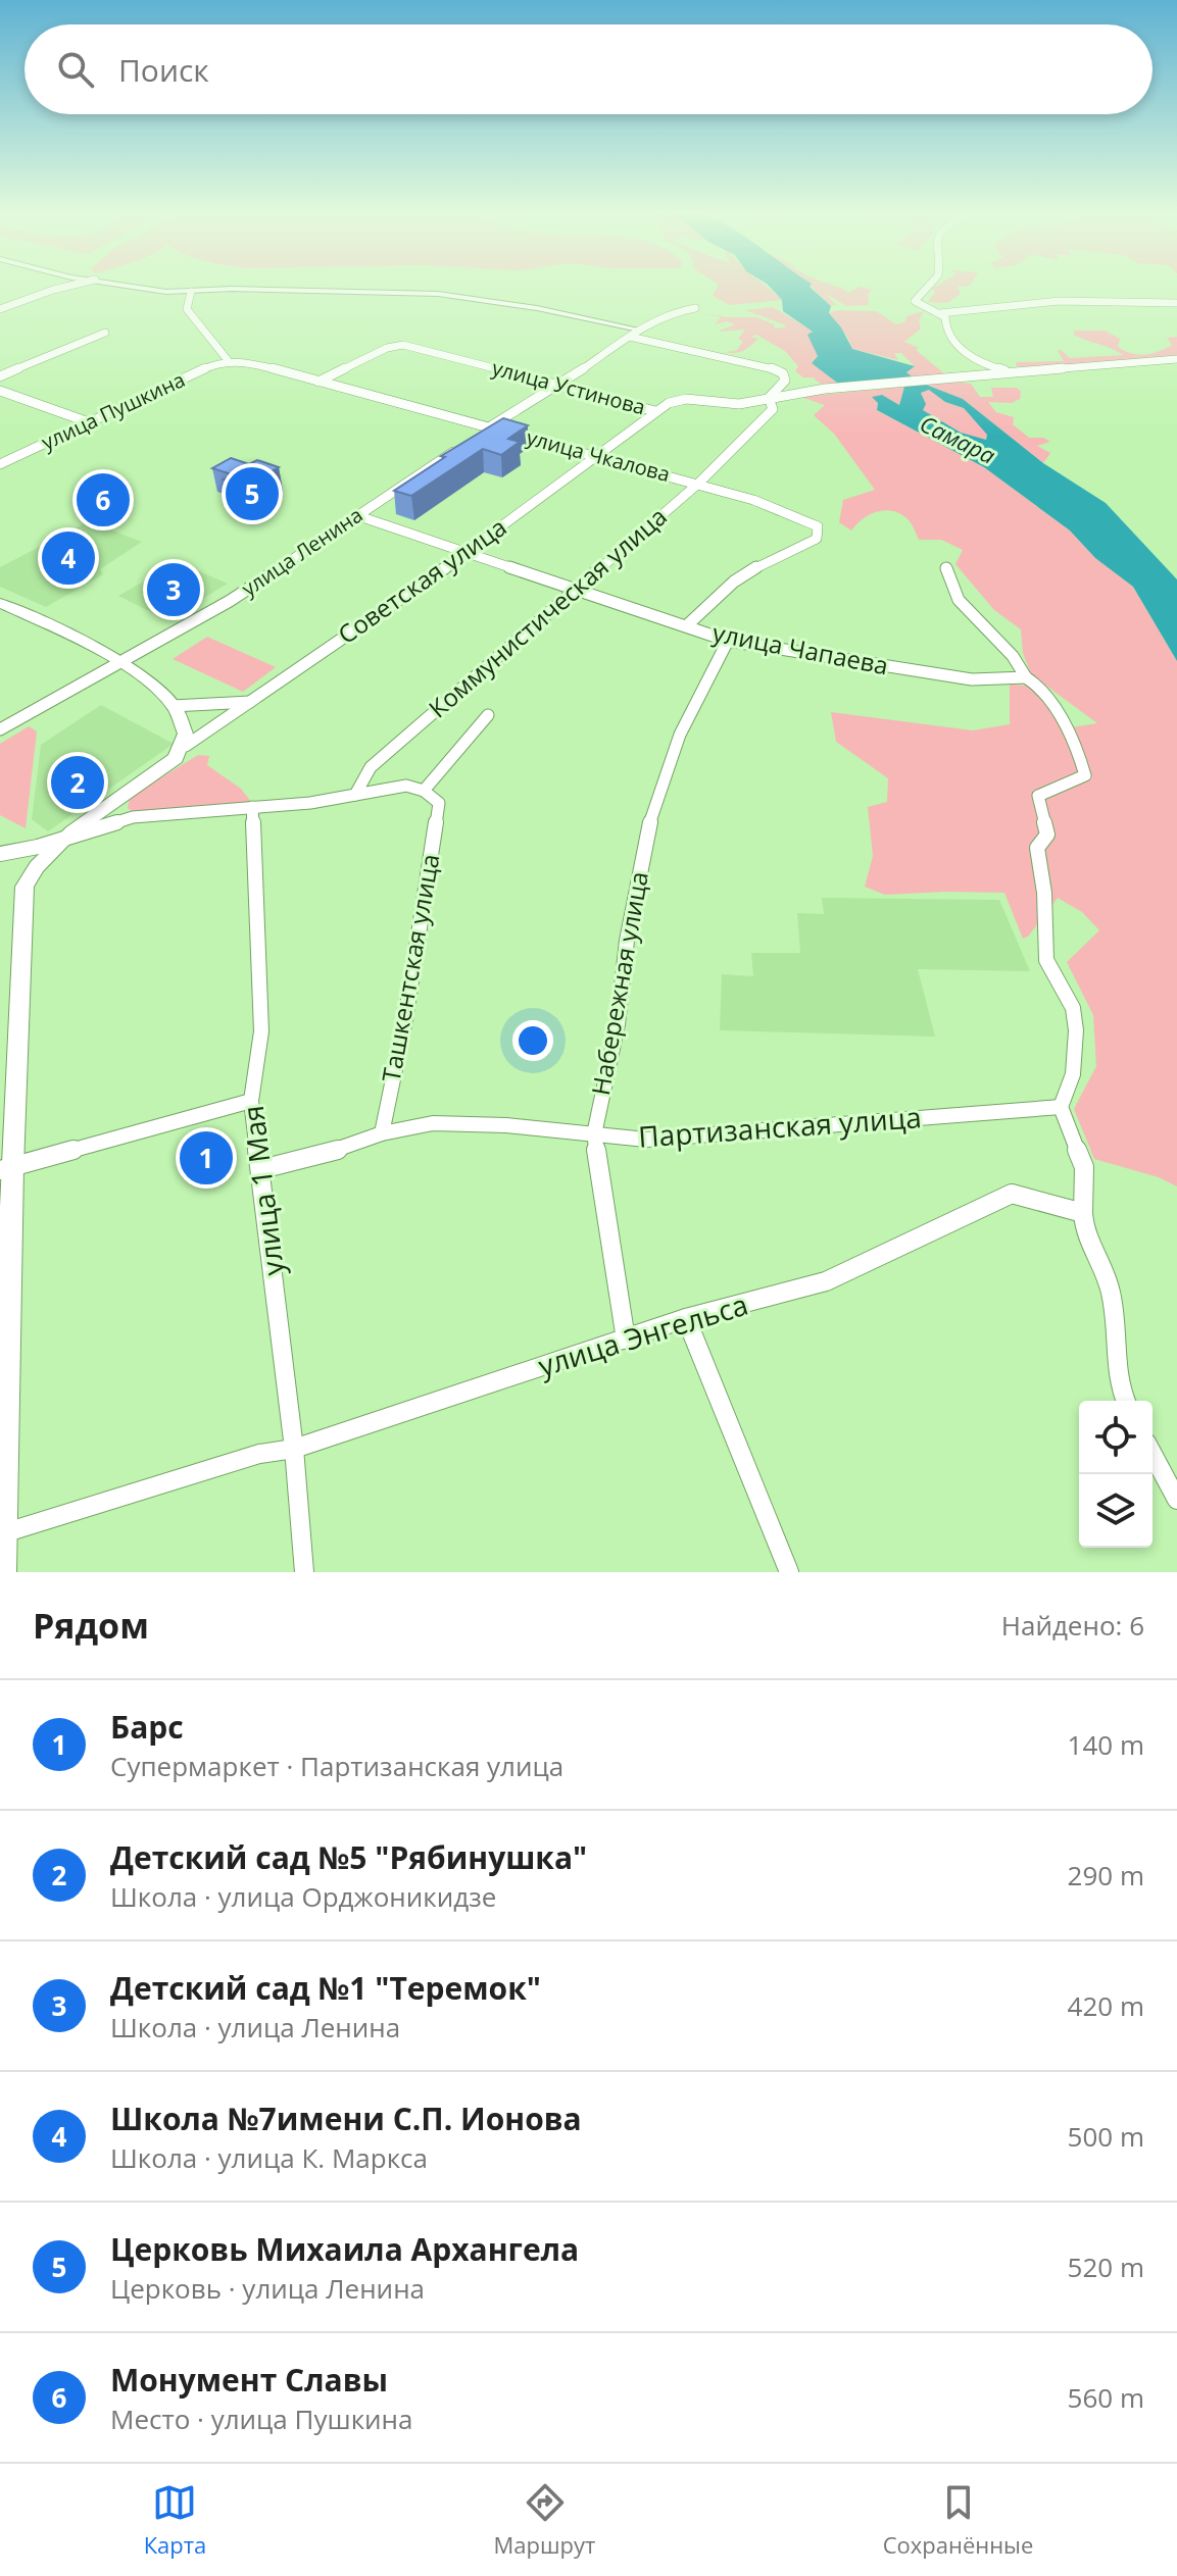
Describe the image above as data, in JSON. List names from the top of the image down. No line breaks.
{"streets":{"street":["улица Устинова","улица Пушкина","улица Чкалова","улица Ленина","Советская улица","Коммунистическая улица","улица Чапаева","Ташкентская улица","Набережная улица","Партизанская улица","улица 1 Мая","улица Энгельса"]},"crossings":[["улица Устинова","улица Чкалова"],["улица Устинова","Советская улица"],["улица Устинова","Коммунистическая улица"],["улица Пушкина","улица Чкалова"],["улица Чкалова","Советская улица"],["улица Чкалова","Коммунистическая улица"],["улица Чкалова","улица Чапаева"],["улица Ленина","улица Чапаева"],["Советская улица","улица Чапаева"],["Коммунистическая улица","улица Чапаева"],["улица Чапаева","Набережная улица"],["Ташкентская улица","Партизанская улица"],["Набережная улица","Партизанская улица"],["Набережная улица","улица Энгельса"],["Партизанская улица","улица 1 Мая"],["улица 1 Мая","улица Энгельса"]],"water":["Самара"],"page":{"search":"Поиск","pins":["5","6","4","3","2","1"],"heading":["Рядом","Найдено: 6"],"list":[{"mark":"1","name":"Барс","note":"Супермаркет · Партизанская улица","value":"140 m"},{"mark":"2","name":"Детский сад №5 \"Рябинушка\"","note":"Школа · улица Орджоникидзе","value":"290 m"},{"mark":"3","name":"Детский сад №1 \"Теремок\"","note":"Школа · улица Ленина","value":"420 m"},{"mark":"4","name":"Школа №7имени С.П. Ионова","note":"Школа · улица К. Маркса","value":"500 m"},{"mark":"5","name":"Церковь Михаила Архангела","note":"Церковь · улица Ленина","value":"520 m"},{"mark":"6","name":"Монумент Славы","note":"Место · улица Пушкина","value":"560 m"}],"nav":["Карта","Маршрут","Сохранённые"]}}
